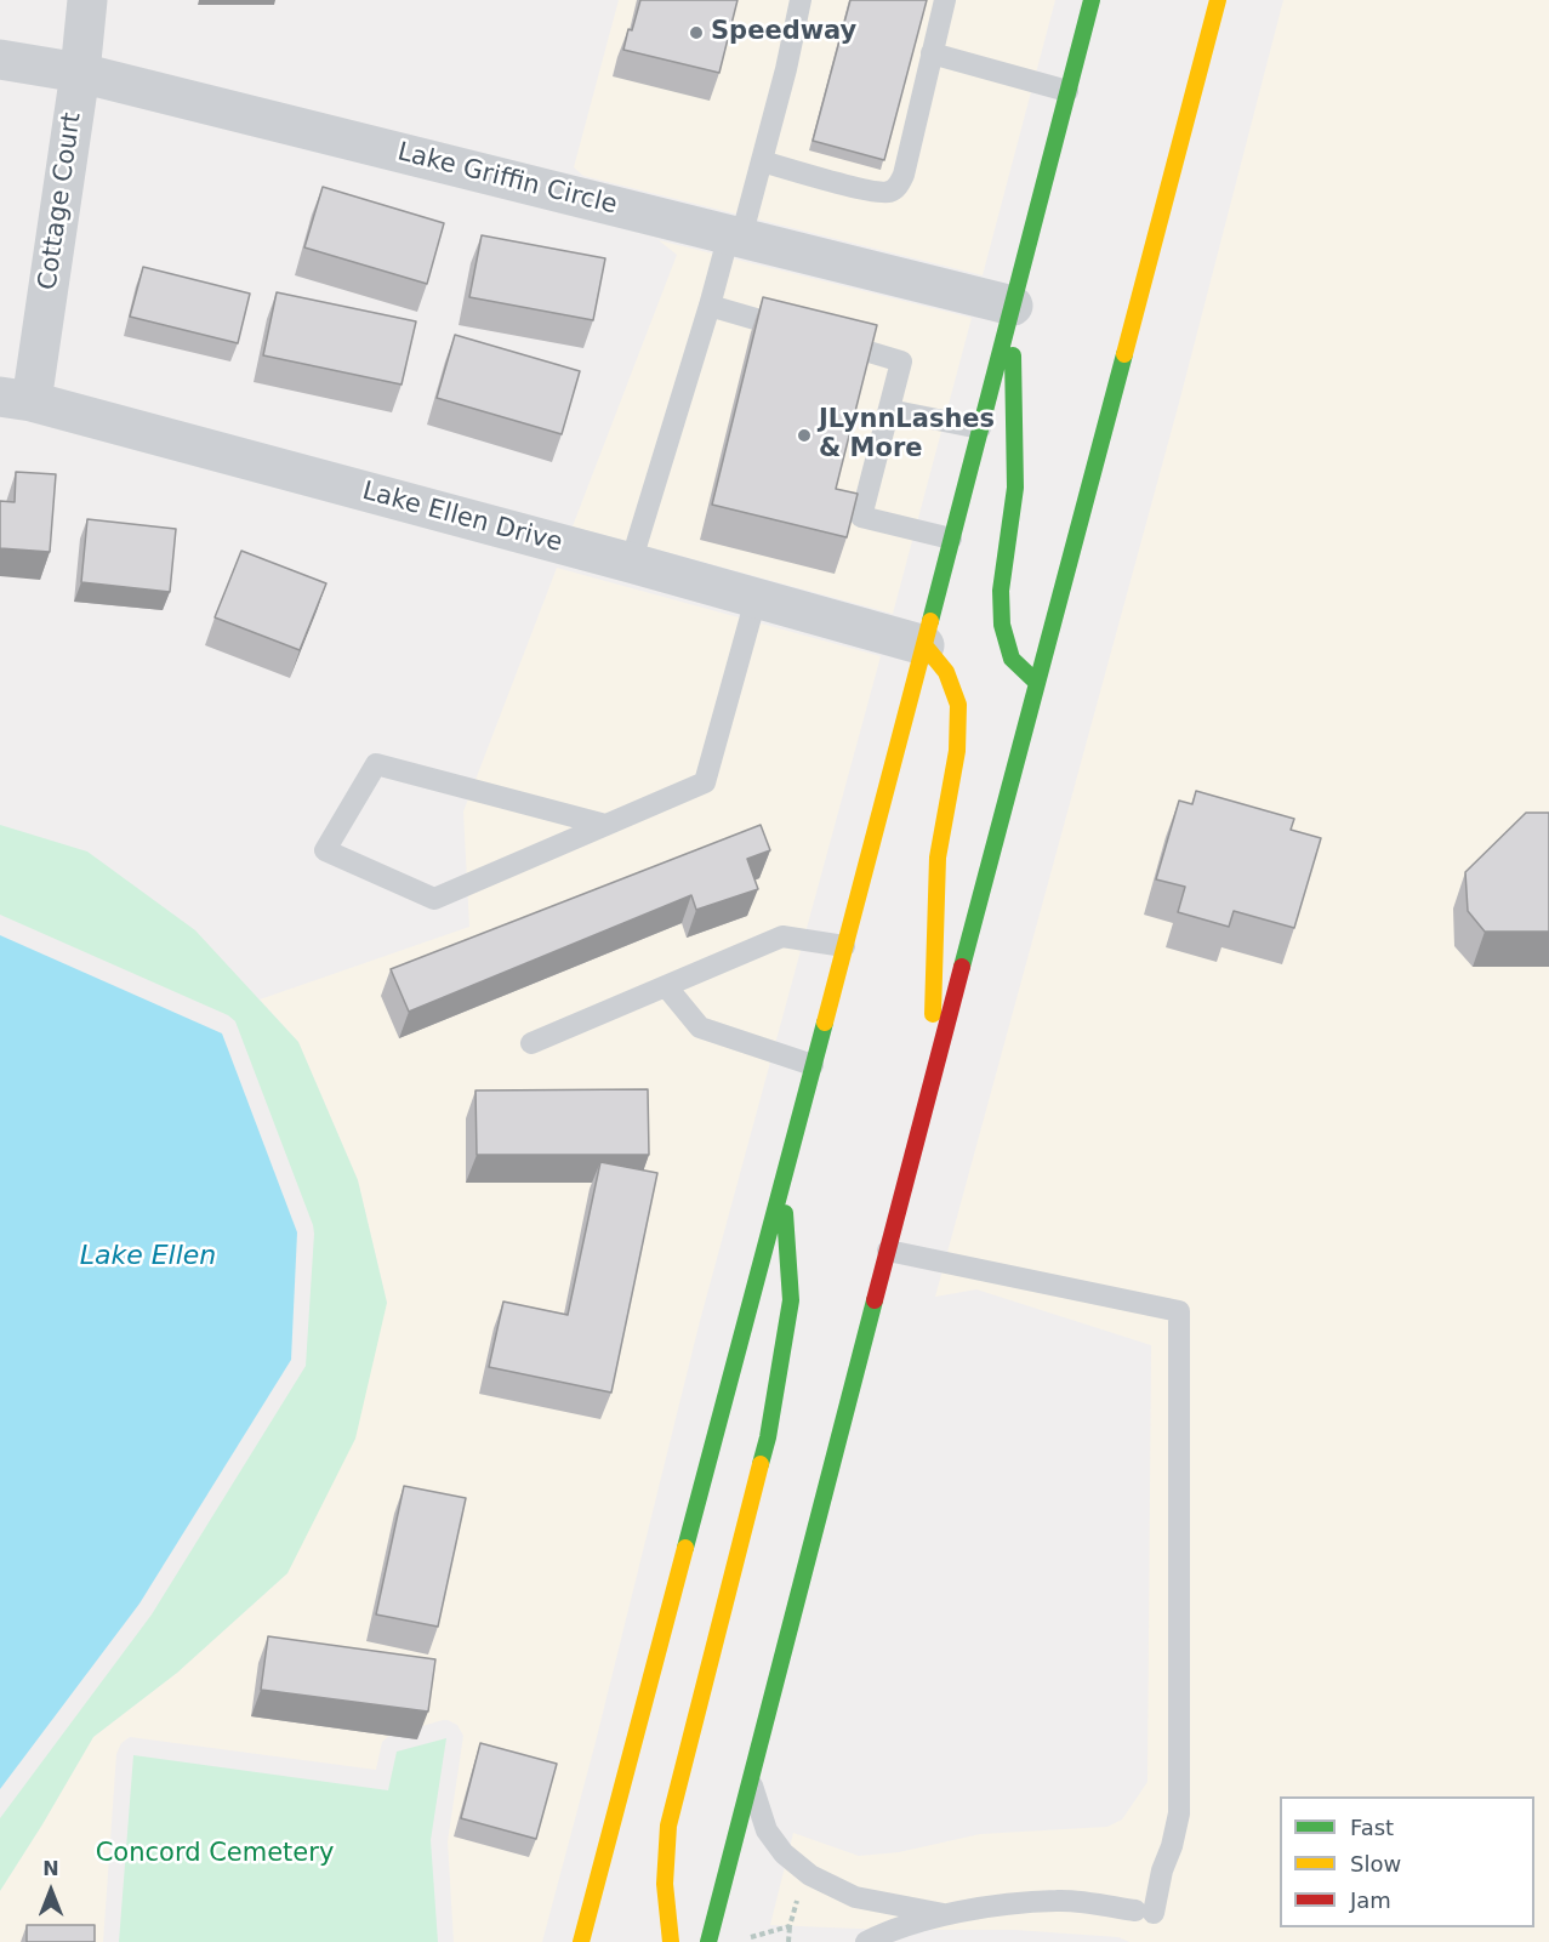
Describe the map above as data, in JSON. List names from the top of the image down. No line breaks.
{"streets":{"street":["Lake Griffin Circle","Cottage Court","Lake Ellen Drive"]},"crossings":[["Lake Griffin Circle","Cottage Court"],["Cottage Court","Lake Ellen Drive"]],"water":["Lake Ellen"],"parks":["Concord Cemetery"],"places":["Speedway","JLynnLashes & More"],"legend":["Fast","Slow","Jam"],"north":"top"}
